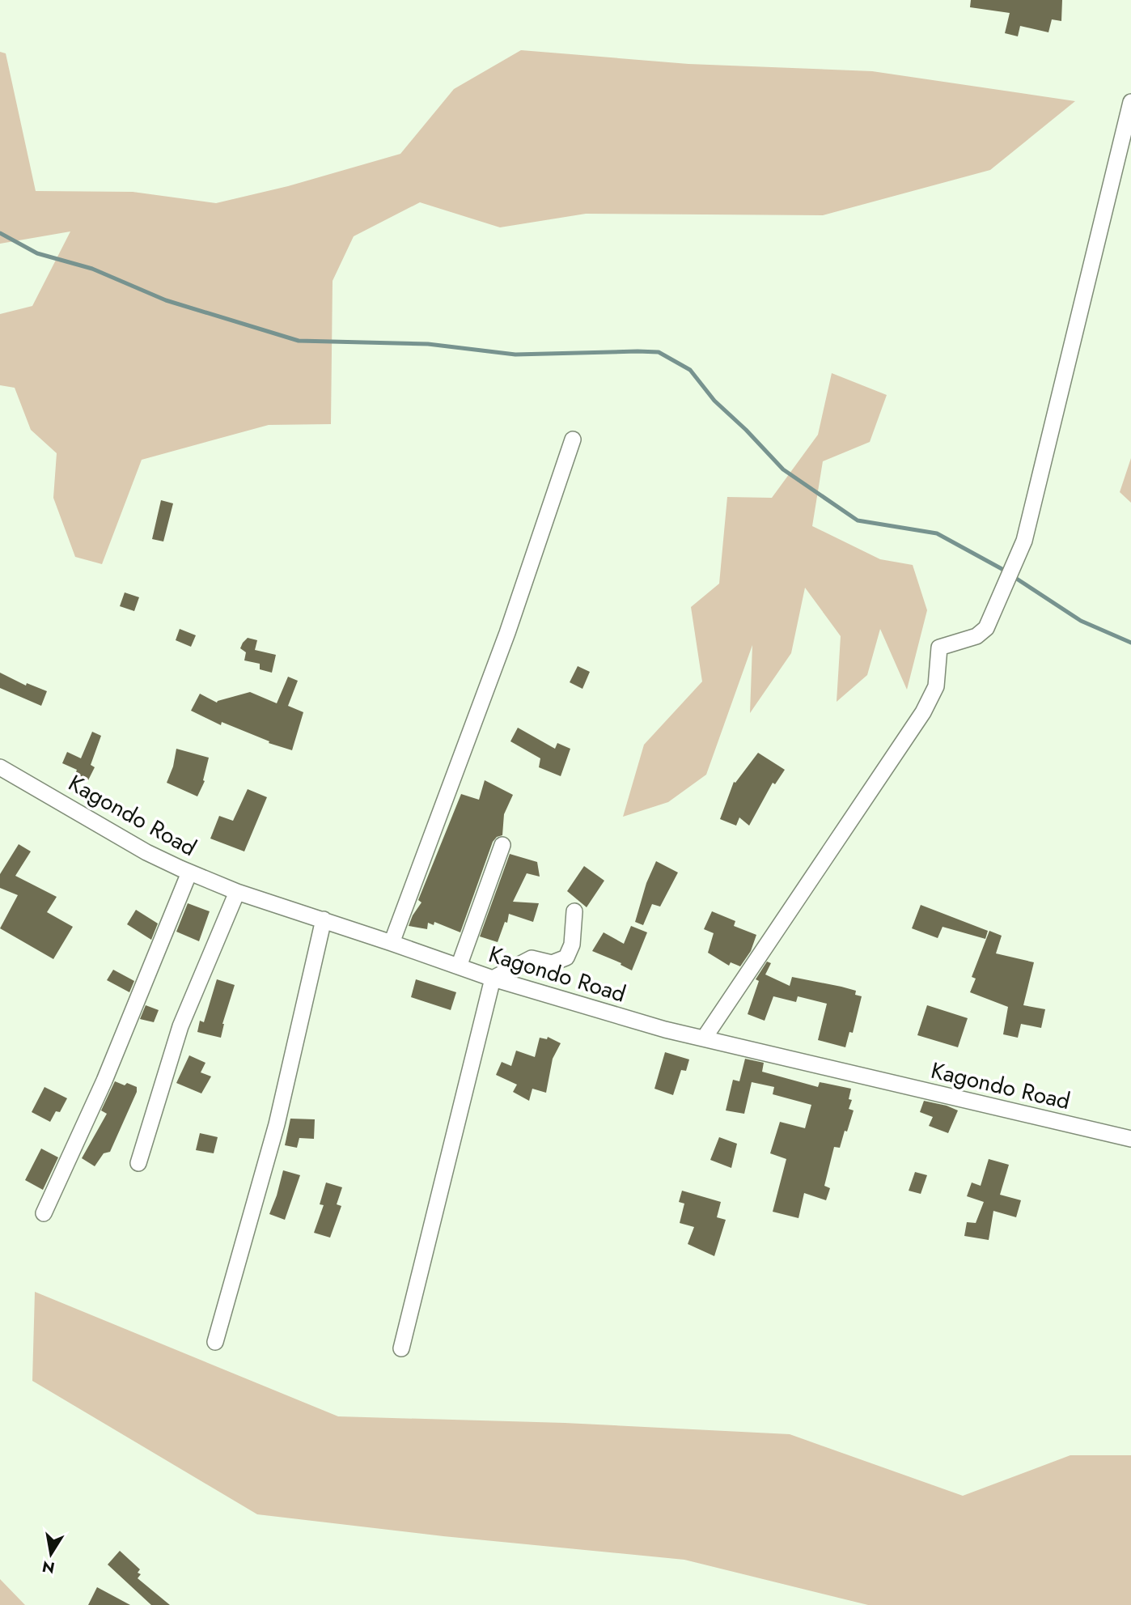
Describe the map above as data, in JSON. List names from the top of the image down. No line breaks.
{"streets":{"street":["Kagondo Road"]},"north":"bottom"}
